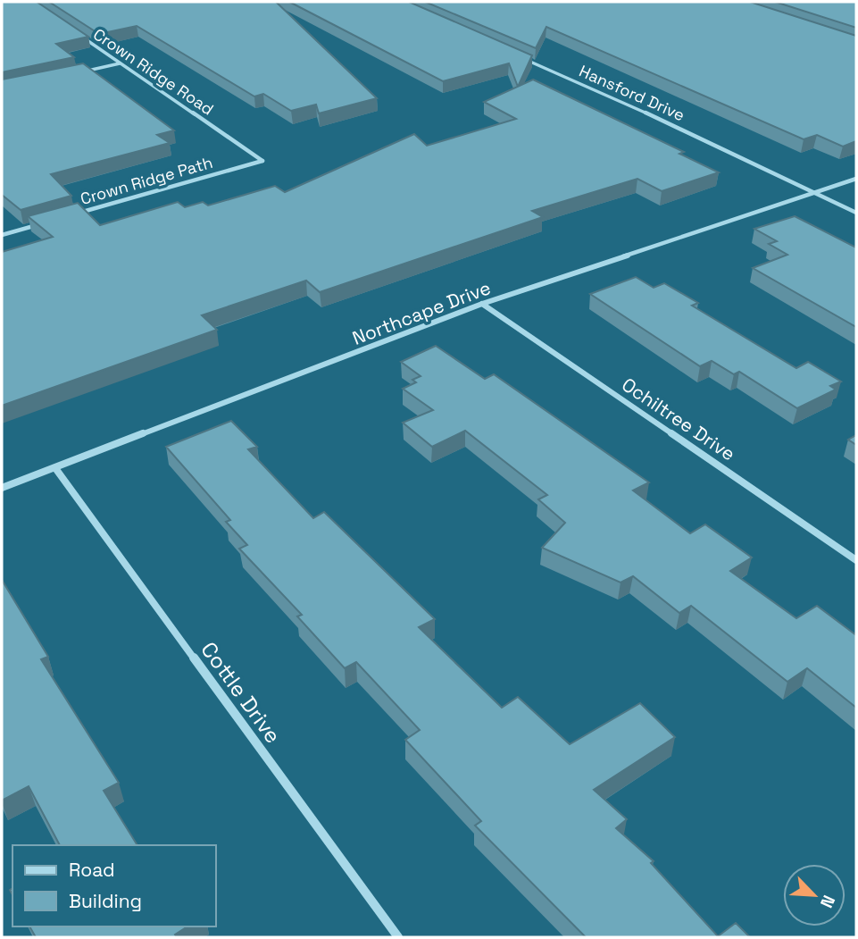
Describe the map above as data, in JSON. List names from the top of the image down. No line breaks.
{"streets":{"street":["Crown Ridge Road","Hansford Drive","Crown Ridge Path","Northcape Drive","Ochiltree Drive","Cottle Drive"]},"crossings":[["Crown Ridge Road","Crown Ridge Path"],["Hansford Drive","Northcape Drive"],["Northcape Drive","Ochiltree Drive"],["Northcape Drive","Cottle Drive"]],"legend":["Road","Building"],"north":"bottom right"}
